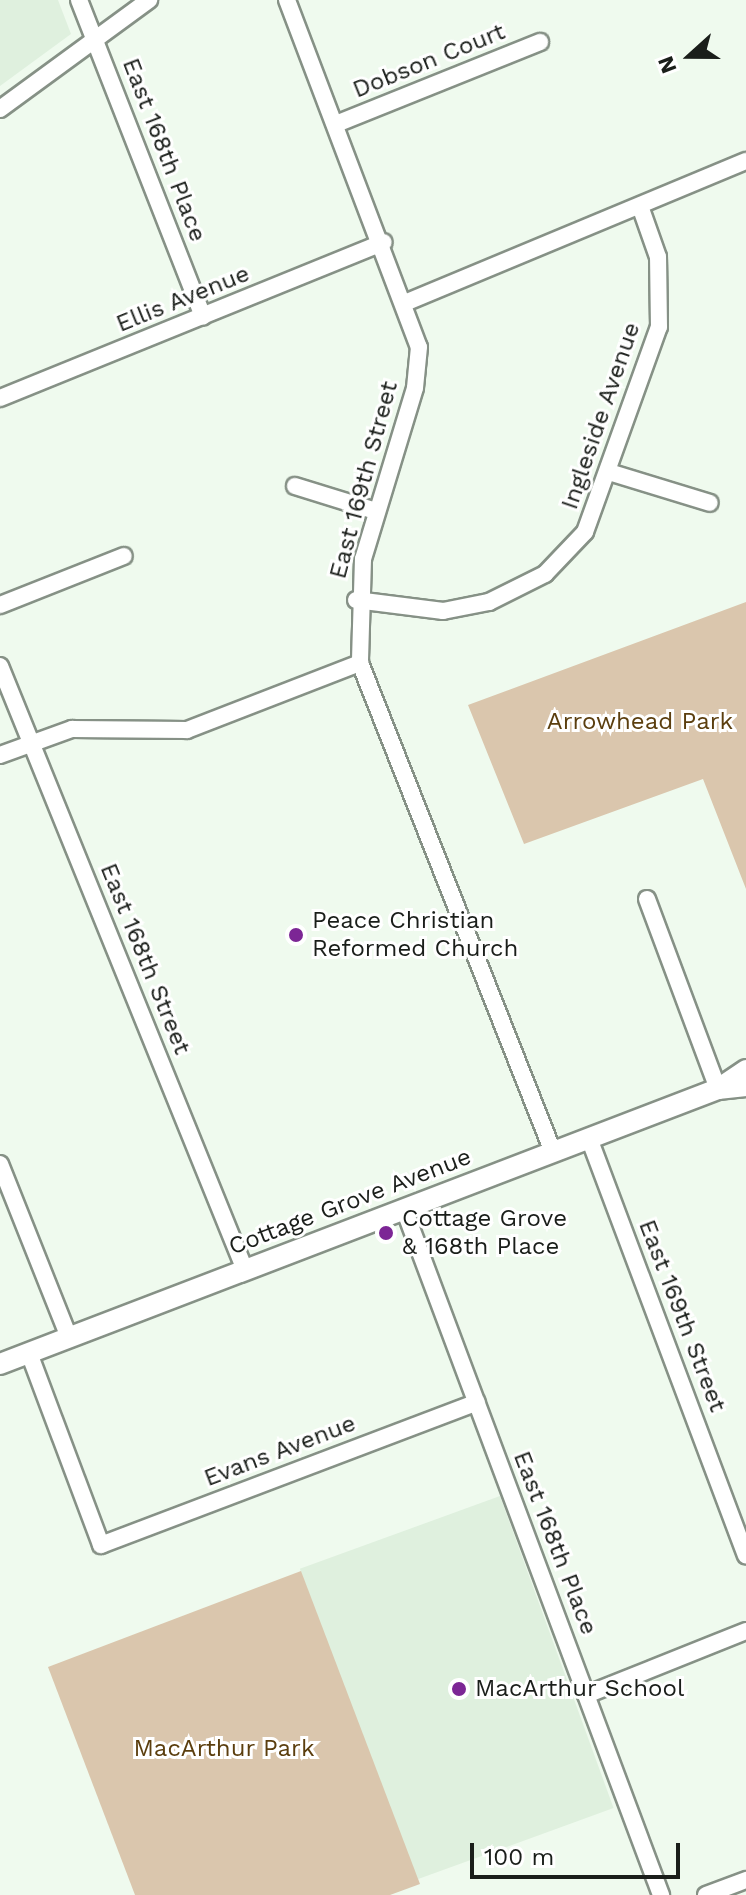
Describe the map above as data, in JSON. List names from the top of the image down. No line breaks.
{"streets":{"street":["Dobson Court","East 168th Place","Ellis Avenue","Ingleside Avenue","East 169th Street","East 168th Street","Cottage Grove Avenue","Evans Avenue"]},"crossings":[["Dobson Court","East 169th Street"],["East 168th Place","Ellis Avenue"],["East 168th Place","Cottage Grove Avenue"],["East 168th Place","Evans Avenue"],["Ellis Avenue","East 169th Street"],["Ingleside Avenue","East 169th Street"],["East 169th Street","Cottage Grove Avenue"],["East 168th Street","Cottage Grove Avenue"],["Cottage Grove Avenue","Evans Avenue"]],"parks":["Arrowhead Park","MacArthur Park"],"places":["Peace Christian Reformed Church","Cottage Grove & 168th Place","MacArthur School"],"scale_bar":"100 m","north":"left"}
